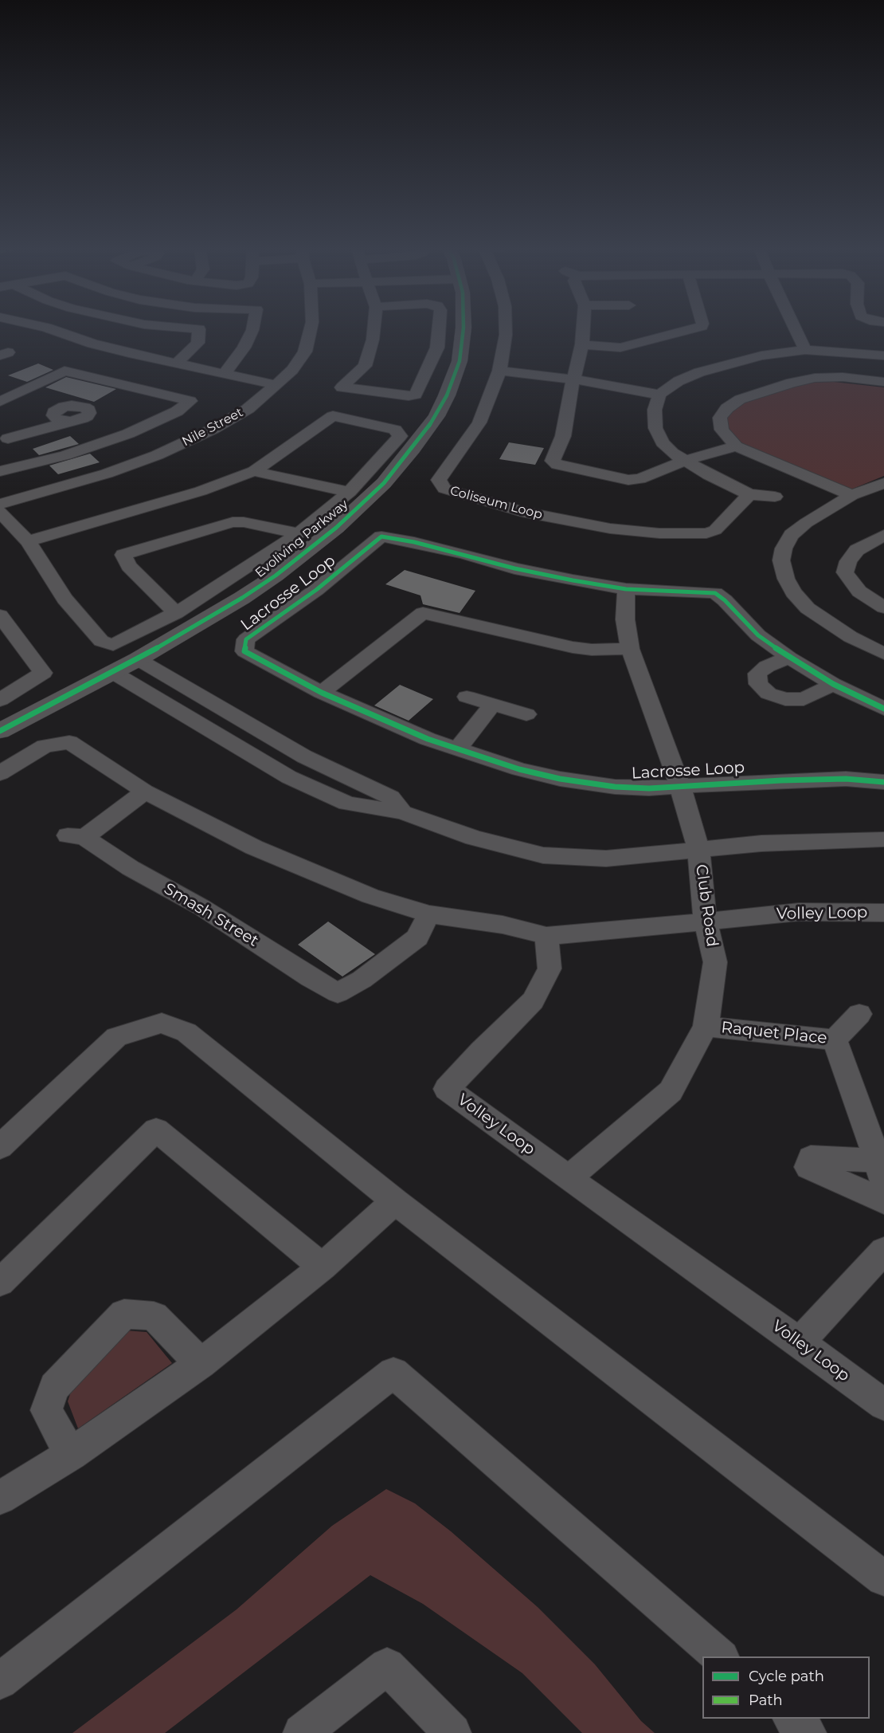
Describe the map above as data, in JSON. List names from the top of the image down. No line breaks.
{"streets":{"street":["Nile Street","Coliseum Loop","Evoliving Parkway","Lacrosse Loop","Club Road","Volley Loop","Smash Street","Raquet Place"]},"crossings":[["Lacrosse Loop","Club Road"],["Club Road","Volley Loop"],["Club Road","Raquet Place"]],"legend":["Cycle path","Path"]}
